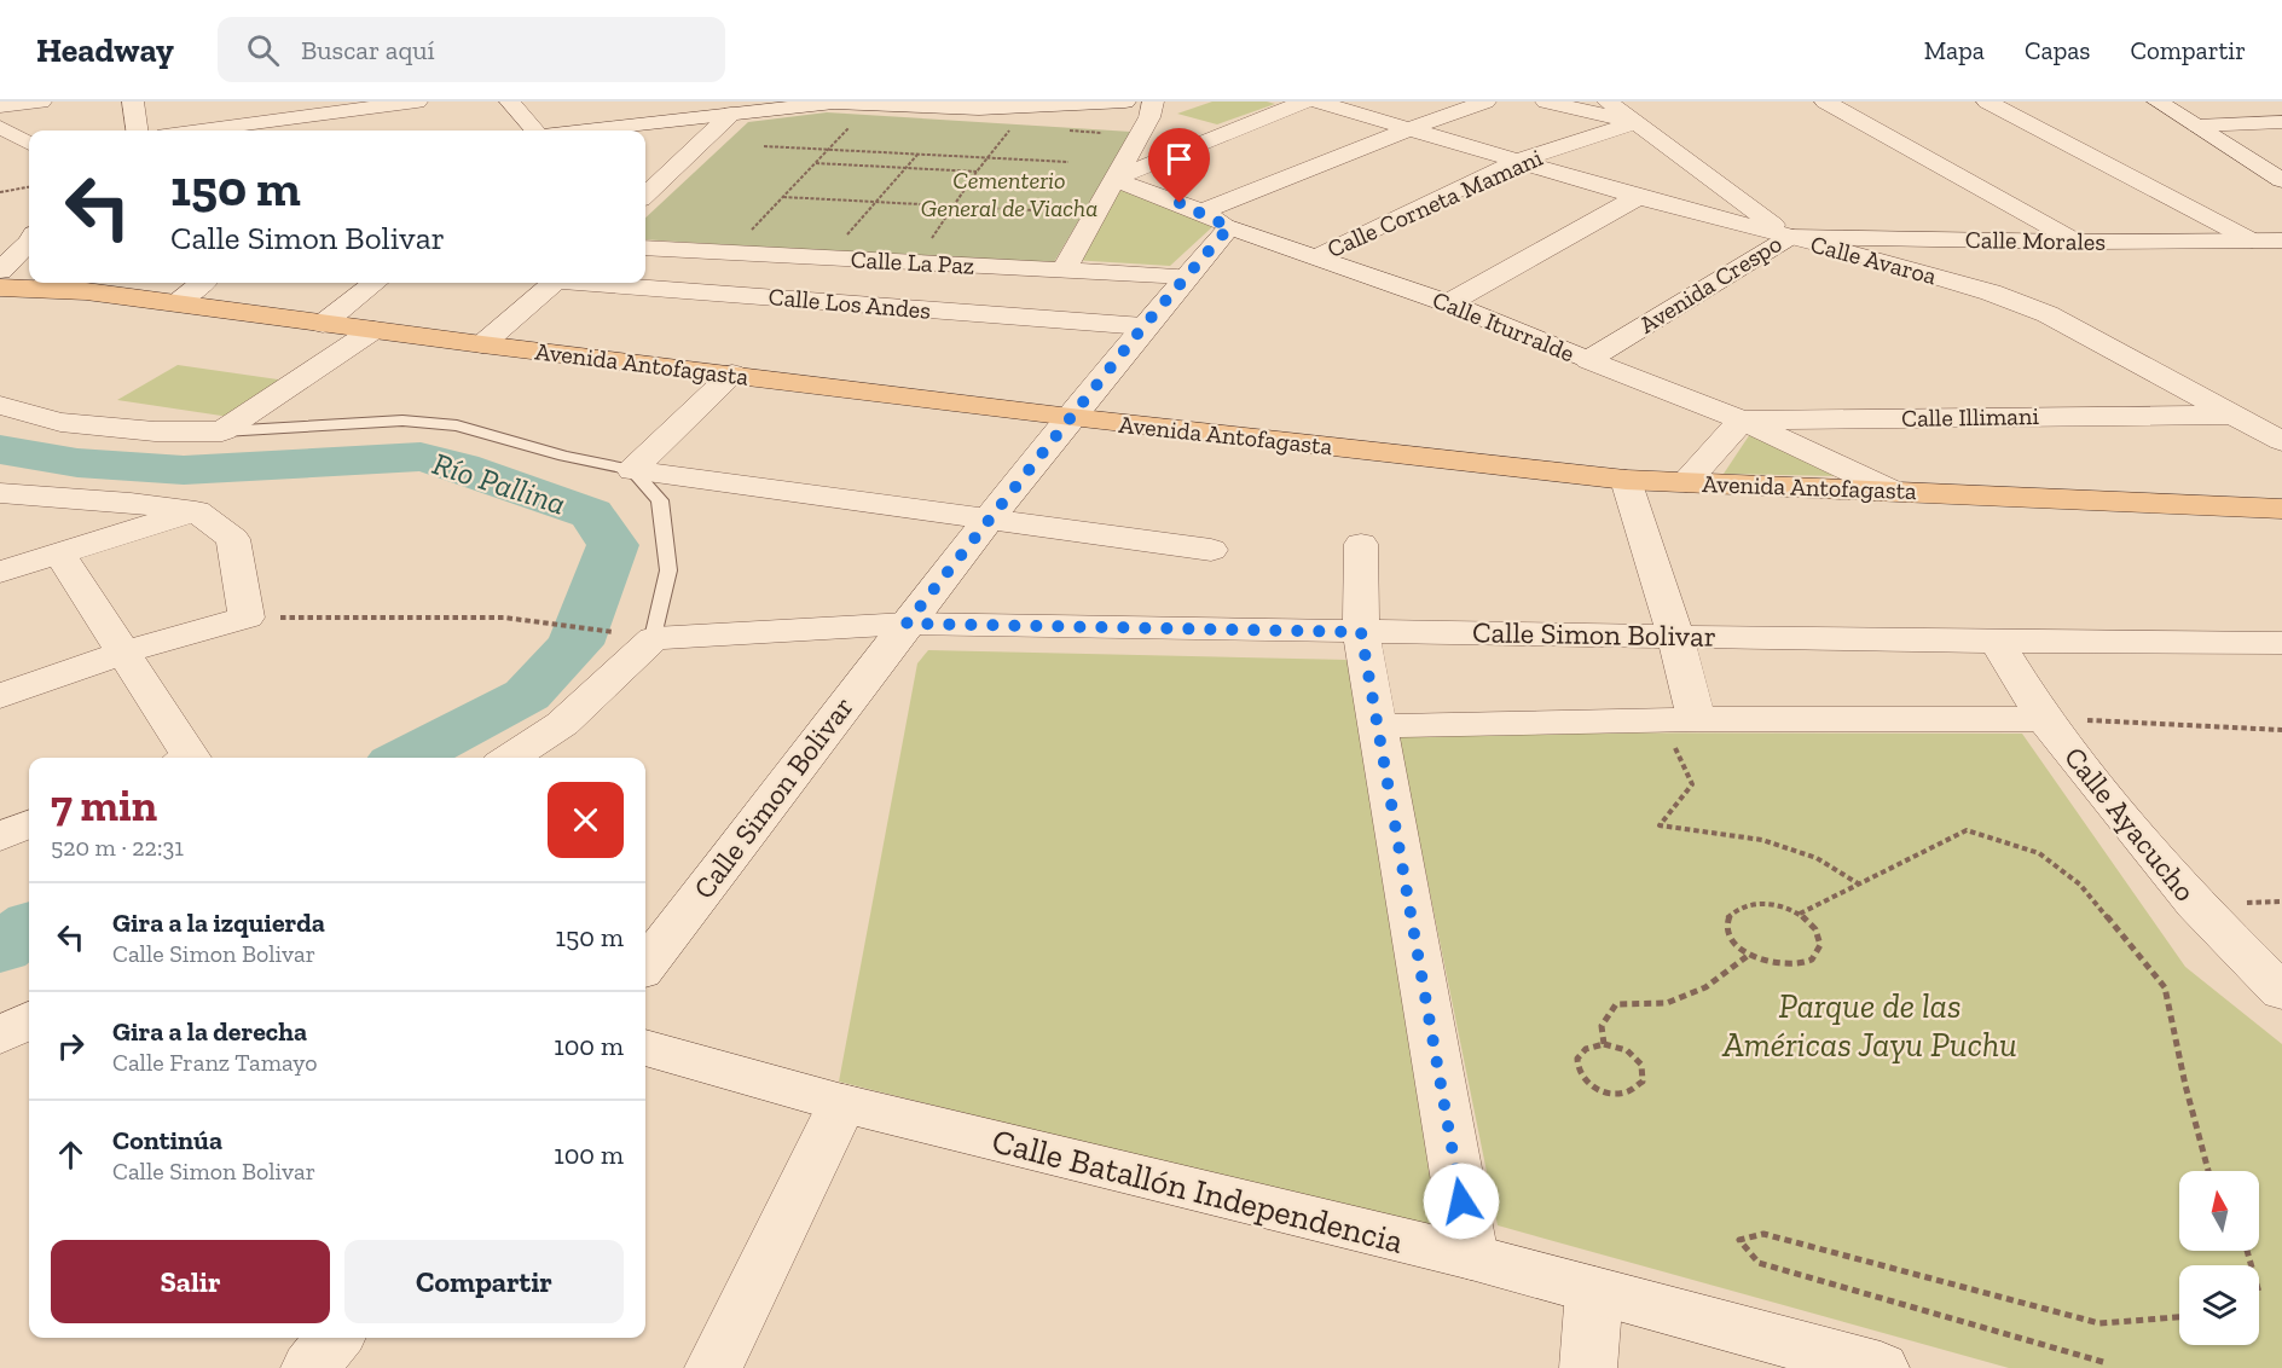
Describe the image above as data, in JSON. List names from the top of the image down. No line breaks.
{"streets":{"main road":["Avenida Antofagasta"],"street":["Calle Corneta Mamani","Calle Morales","Calle Avaroa","Calle La Paz","Avenida Crespo","Calle Los Andes","Calle Iturralde","Calle Illimani","Calle Simon Bolivar","Calle Ayacucho","Calle Batallón Independencia"]},"crossings":[["Calle Corneta Mamani","Calle Avaroa"],["Calle Corneta Mamani","Avenida Crespo"],["Calle Corneta Mamani","Calle Iturralde"],["Calle Morales","Calle Avaroa"],["Calle Morales","Avenida Crespo"],["Calle Avaroa","Avenida Crespo"],["Calle Avaroa","Calle Illimani"],["Avenida Crespo","Calle Iturralde"],["Calle Iturralde","Avenida Antofagasta"],["Calle Iturralde","Calle Illimani"],["Calle Simon Bolivar","Calle Ayacucho"]],"water":["Río Pallina"],"parks":["Cementerio General de Viacha","Parque de las Américas Jayu Puchu"],"north":"top","page":{"header":"Headway","search":"Buscar aquí","nav":["Mapa","Capas","Compartir"],"turn":["150 m","Calle Simon Bolivar"],"heading":["7 min","520 m · 22:31"],"list":[{"name":"Gira a la izquierda","note":"Calle Simon Bolivar","value":"150 m"},{"name":"Gira a la derecha","note":"Calle Franz Tamayo","value":"100 m"},{"name":"Continúa","note":"Calle Simon Bolivar","value":"100 m"}],"buttons":["Salir","Compartir"]}}
